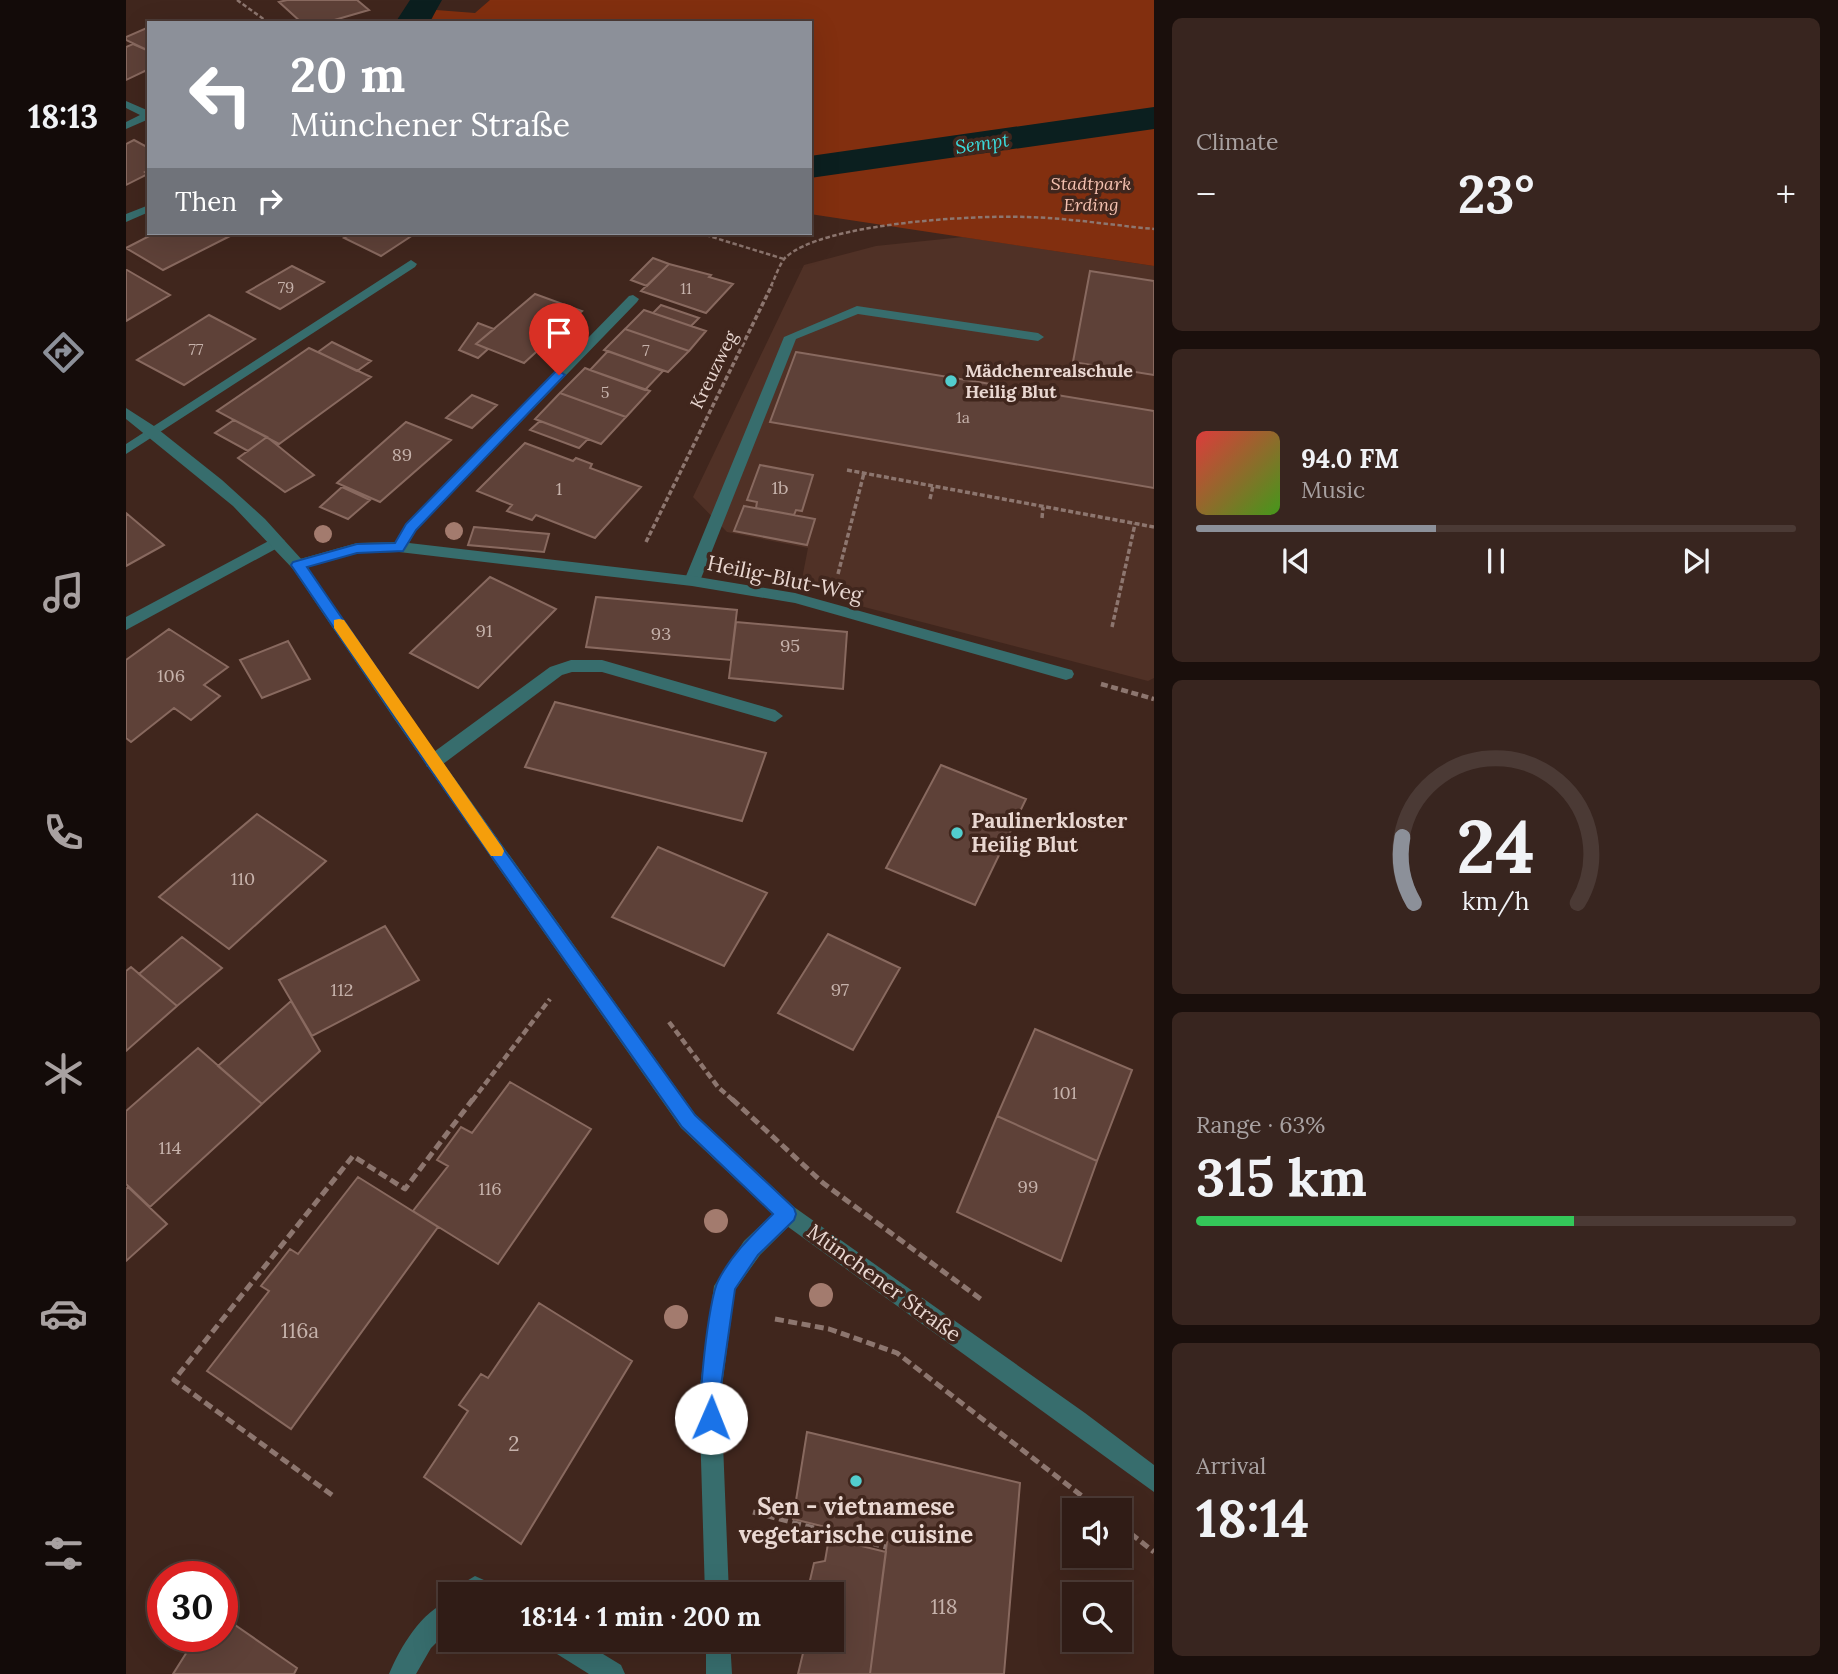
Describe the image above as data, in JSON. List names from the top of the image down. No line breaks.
{"streets":{"street":["Heilig-Blut-Weg","Münchener Straße"],"path":["Kreuzweg"]},"crossings":[["Kreuzweg","Heilig-Blut-Weg"],["Heilig-Blut-Weg","Münchener Straße"]],"water":["Sempt"],"parks":["Stadtpark Erding"],"places":["Mädchenrealschule Heilig Blut","Paulinerkloster Heilig Blut","Sen - vietnamese vegetarische cuisine"],"house_numbers":["79","11","77","7","5","1a","89","1b","1","91","93","95","106","110","112","97","101","114","99","116","116a","2","118"],"page":{"tabs":"18:13","tile":["Climate",["Range · 63%","315 km"],["Arrival","18:14"]],"turn":["20 m","Münchener Straße"],"heat":["−","23°","+"],"then":"Then","song":["94.0 FM","Music"],"limit":"30","trip":"18:14 · 1 min · 200 m","gauge":["24","km/h"]}}
